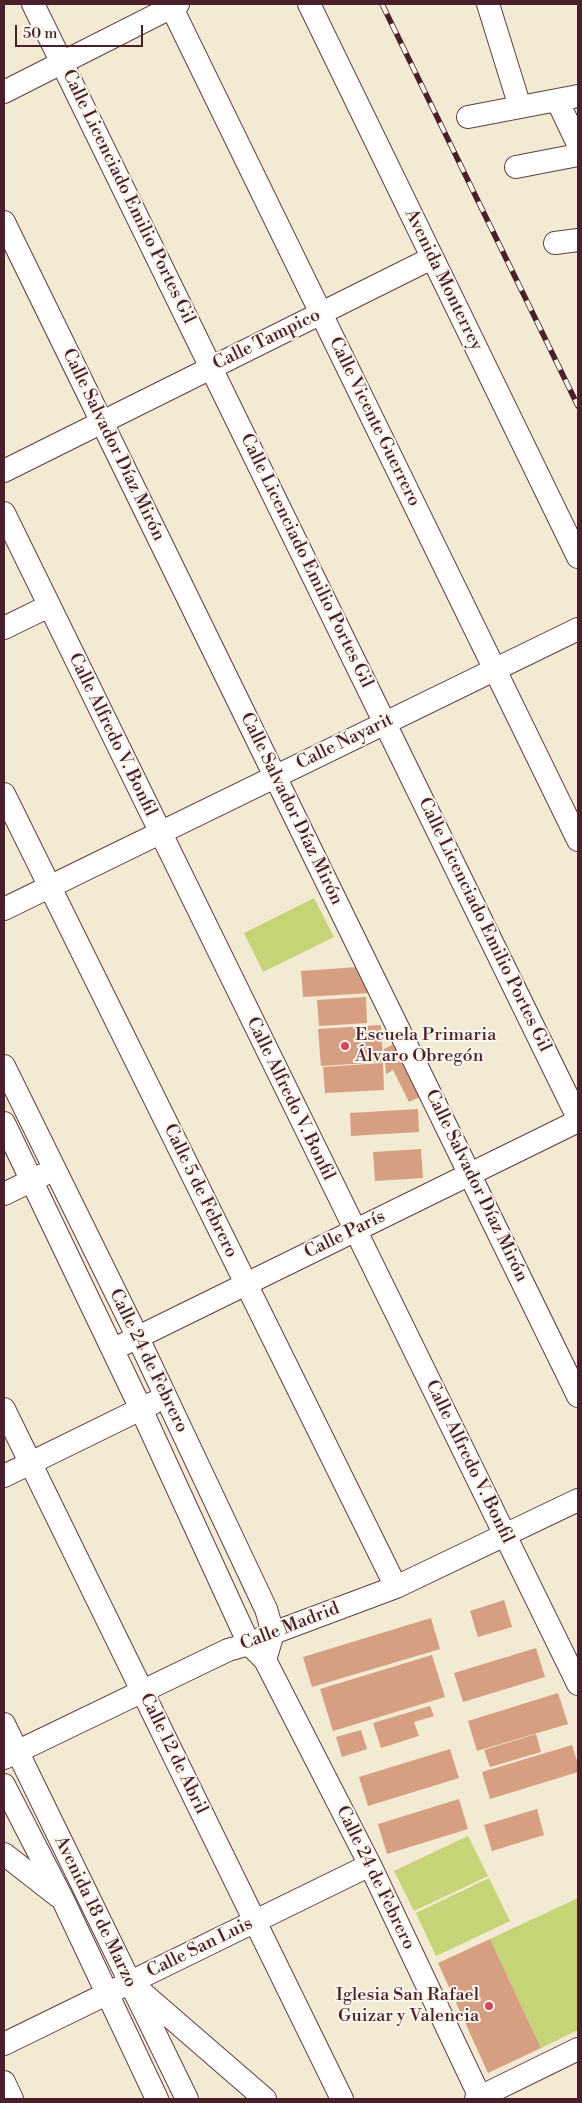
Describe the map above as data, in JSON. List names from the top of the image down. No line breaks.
{"streets":{"street":["Calle Licenciado Emilio Portes Gil","Avenida Monterrey","Calle Tampico","Calle Vicente Guerrero","Calle Salvador Díaz Mirón","Calle Alfredo V. Bonfil","Calle Nayarit","Calle 5 de Febrero","Calle París","Calle 24 de Febrero","Calle Madrid","Calle 12 de Abril","Avenida 18 de Marzo","Calle San Luis"]},"crossings":[["Calle Licenciado Emilio Portes Gil","Calle Tampico"],["Calle Licenciado Emilio Portes Gil","Calle Nayarit"],["Calle Licenciado Emilio Portes Gil","Calle París"],["Avenida Monterrey","Calle Tampico"],["Calle Tampico","Calle Vicente Guerrero"],["Calle Tampico","Calle Salvador Díaz Mirón"],["Calle Vicente Guerrero","Calle Nayarit"],["Calle Salvador Díaz Mirón","Calle Nayarit"],["Calle Salvador Díaz Mirón","Calle París"],["Calle Alfredo V. Bonfil","Calle Nayarit"],["Calle Alfredo V. Bonfil","Calle París"],["Calle Alfredo V. Bonfil","Calle Madrid"],["Calle Nayarit","Calle 5 de Febrero"],["Calle 5 de Febrero","Calle París"],["Calle 5 de Febrero","Calle Madrid"],["Calle París","Calle 24 de Febrero"],["Calle 24 de Febrero","Calle Madrid"],["Calle 24 de Febrero","Calle San Luis"],["Calle Madrid","Calle 12 de Abril"],["Calle Madrid","Avenida 18 de Marzo"],["Calle 12 de Abril","Calle San Luis"],["Avenida 18 de Marzo","Calle San Luis"]],"places":["Escuela Primaria Álvaro Obregón","Iglesia San Rafael Guizar y Valencia"],"scale_bar":"50 m"}
